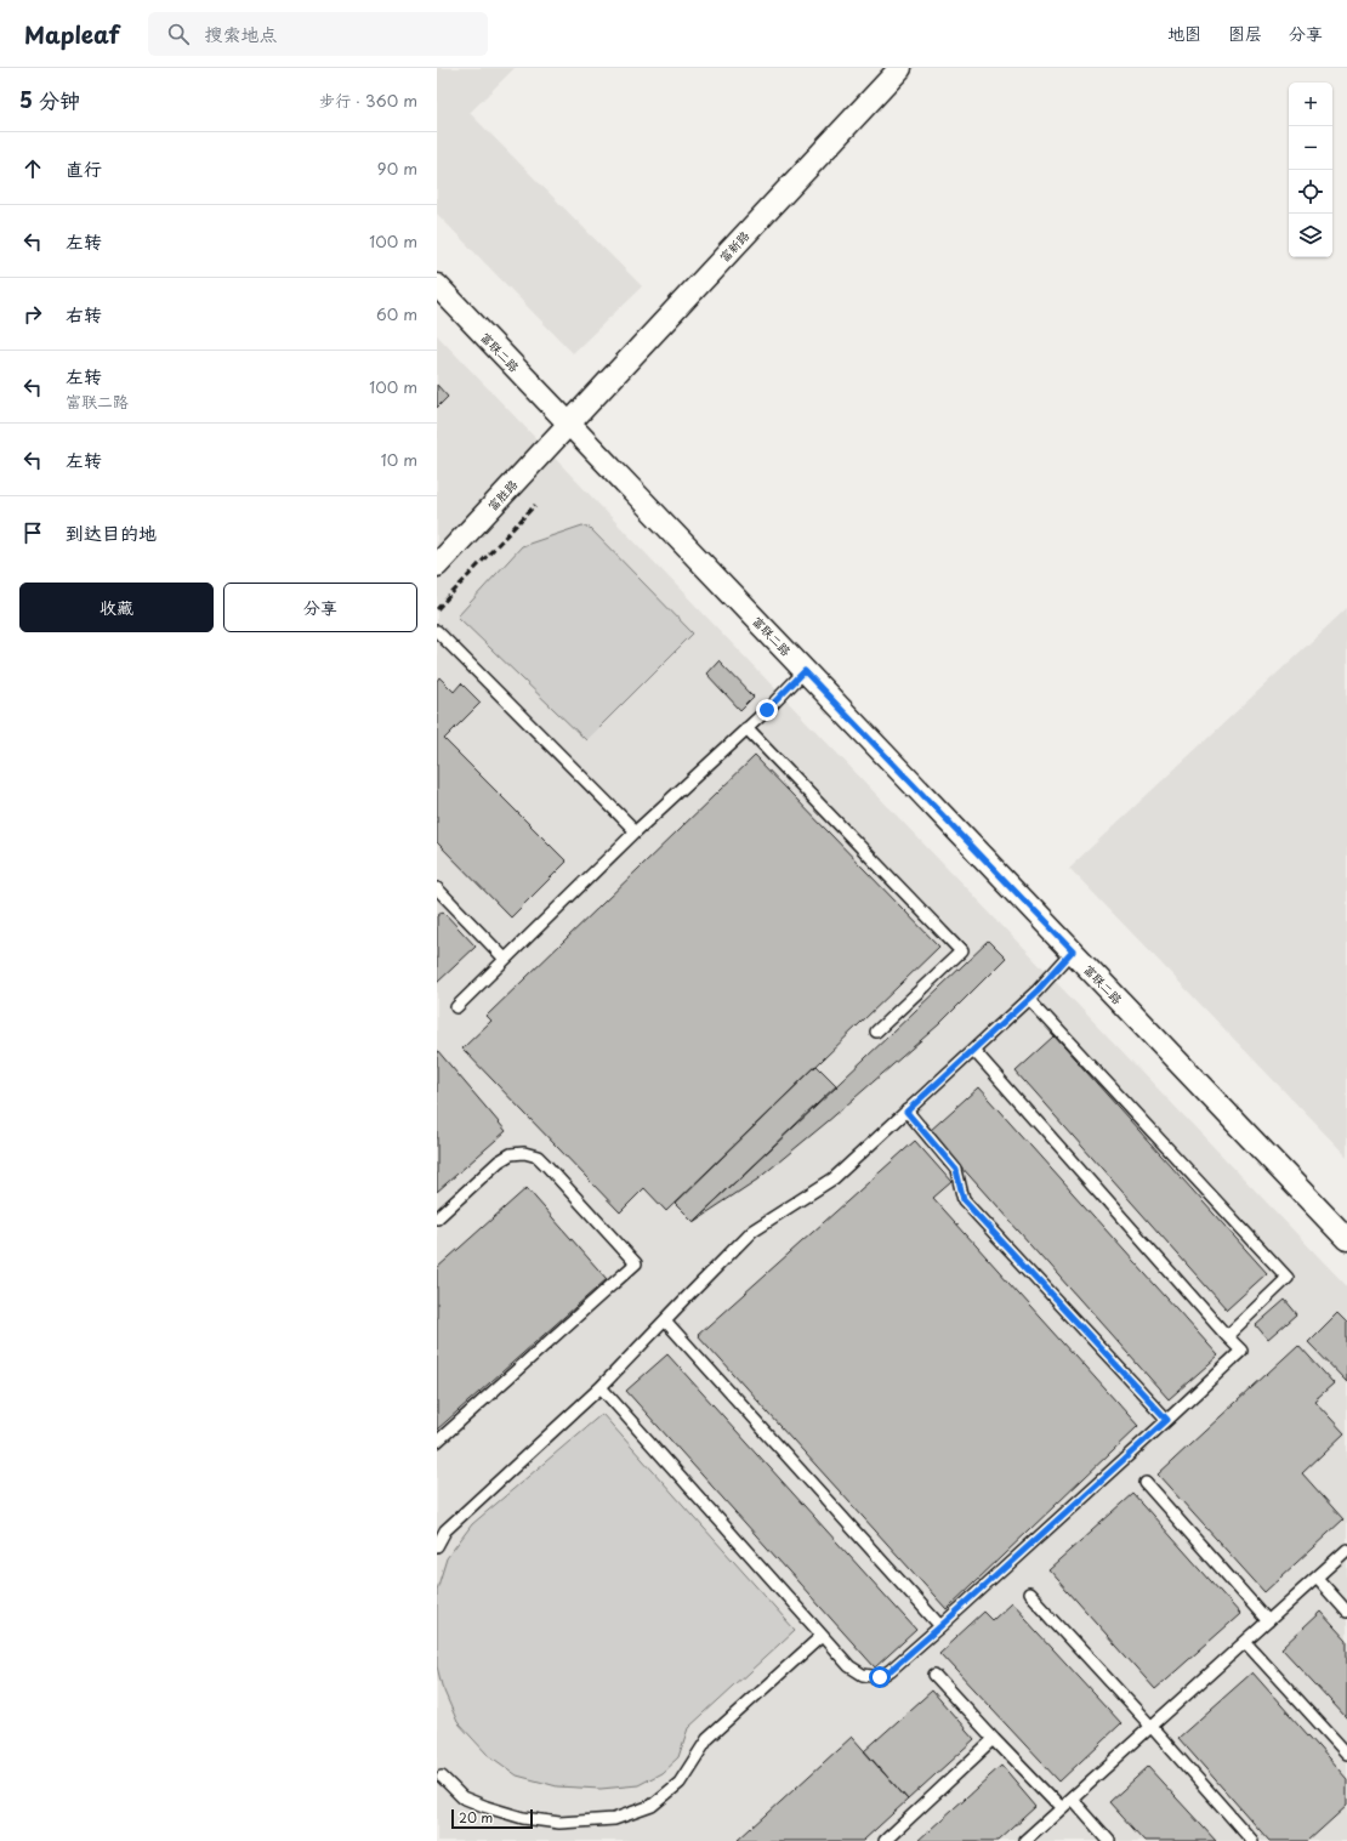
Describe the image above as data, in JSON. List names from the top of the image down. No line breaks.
{"streets":{"street":["富新路","富联二路","富胜路"]},"crossings":[["富新路","富联二路"],["富新路","富胜路"],["富联二路","富胜路"]],"scale_bar":"20 m","page":{"header":"Mapleaf","search":"搜索地点","nav":["地图","图层","分享"],"heading":["5 分钟","步行 · 360 m"],"map_buttons":["+","−"],"list":[["直行","90 m"],["左转","100 m"],["右转","60 m"],["左转","富联二路","100 m"],["左转","10 m"],"到达目的地"],"buttons":["收藏","分享"],"scale":"20 m"}}
